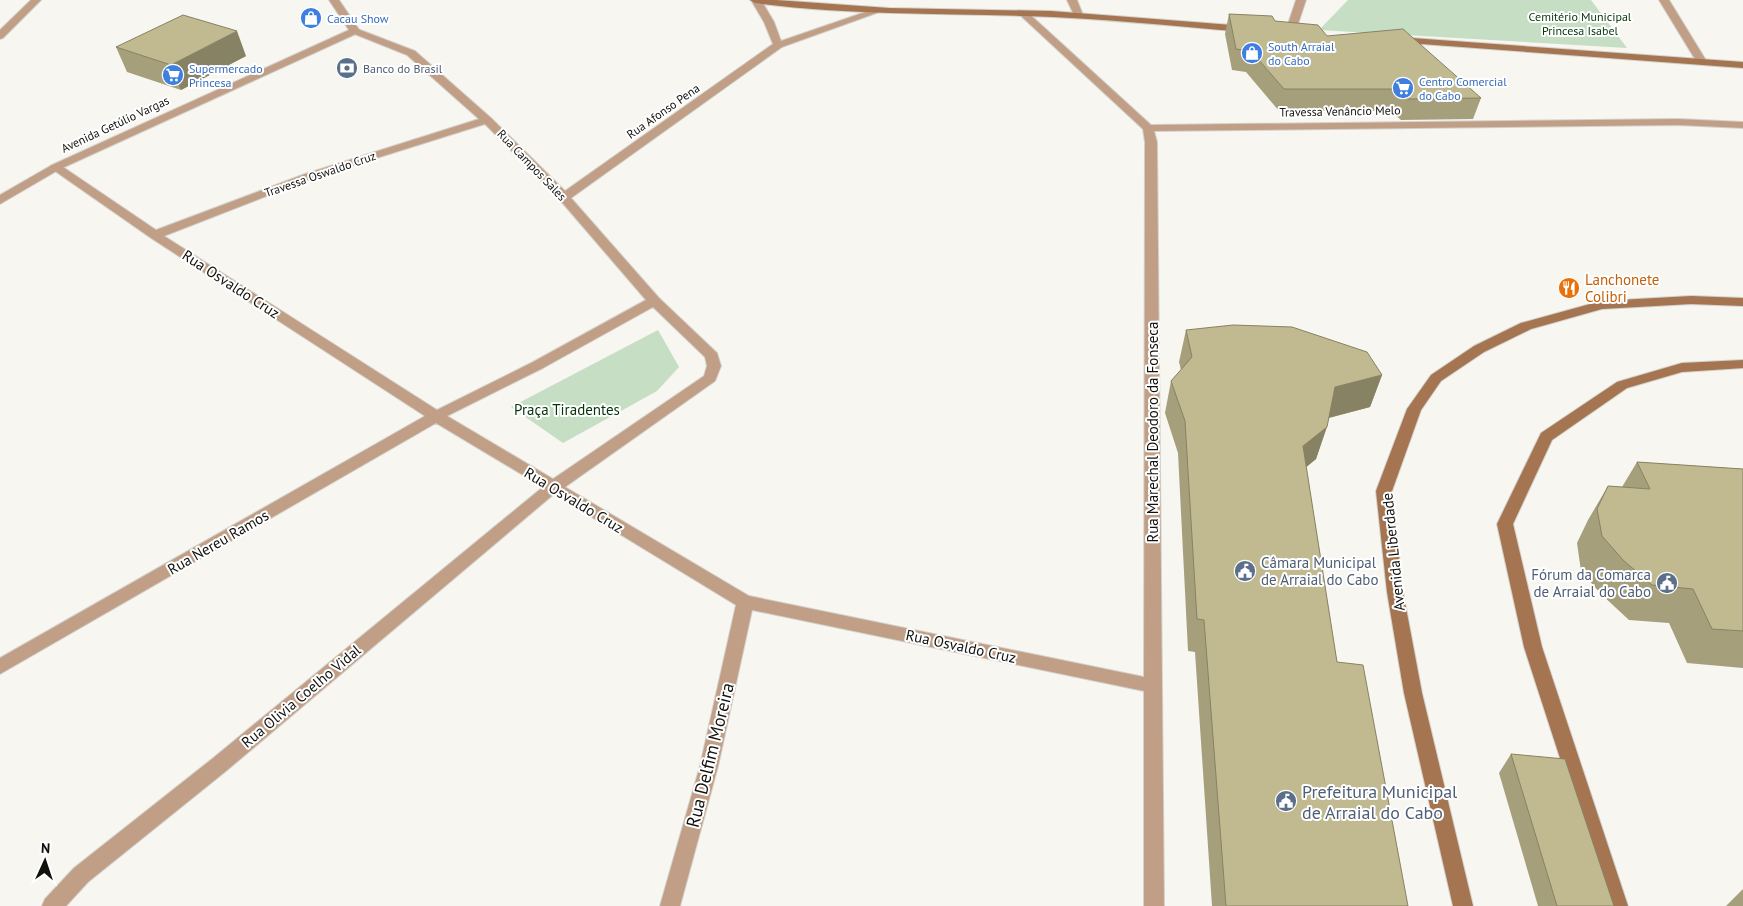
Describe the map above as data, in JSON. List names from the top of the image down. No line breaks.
{"streets":{"main road":["Avenida Liberdade"],"street":["Rua Afonso Pena","Travessa Venâncio Melo","Avenida Getúlio Vargas","Rua Campos Sales","Travessa Oswaldo Cruz","Rua Osvaldo Cruz","Rua Marechal Deodoro da Fonseca","Rua Nereu Ramos","Rua Olivia Coelho Vidal","Rua Delfim Moreira"]},"crossings":[["Rua Afonso Pena","Rua Campos Sales"],["Travessa Venâncio Melo","Rua Marechal Deodoro da Fonseca"],["Avenida Getúlio Vargas","Rua Campos Sales"],["Avenida Getúlio Vargas","Rua Osvaldo Cruz"],["Rua Campos Sales","Travessa Oswaldo Cruz"],["Rua Campos Sales","Rua Osvaldo Cruz"],["Rua Campos Sales","Rua Olivia Coelho Vidal"],["Travessa Oswaldo Cruz","Rua Osvaldo Cruz"],["Rua Osvaldo Cruz","Rua Marechal Deodoro da Fonseca"],["Rua Osvaldo Cruz","Rua Nereu Ramos"],["Rua Osvaldo Cruz","Rua Olivia Coelho Vidal"],["Rua Osvaldo Cruz","Rua Delfim Moreira"]],"parks":["Cemitério Municipal Princesa Isabel","Praça Tiradentes"],"places":{"shop":["Cacau Show","South Arraial do Cabo"],"bank":["Banco do Brasil"],"supermarket":["Supermercado Princesa","Centro Comercial do Cabo"],"restaurant":["Lanchonete Colibri"],"public building":["Câmara Municipal de Arraial do Cabo","Fórum da Comarca de Arraial do Cabo","Prefeitura Municipal de Arraial do Cabo"]},"north":"top"}
